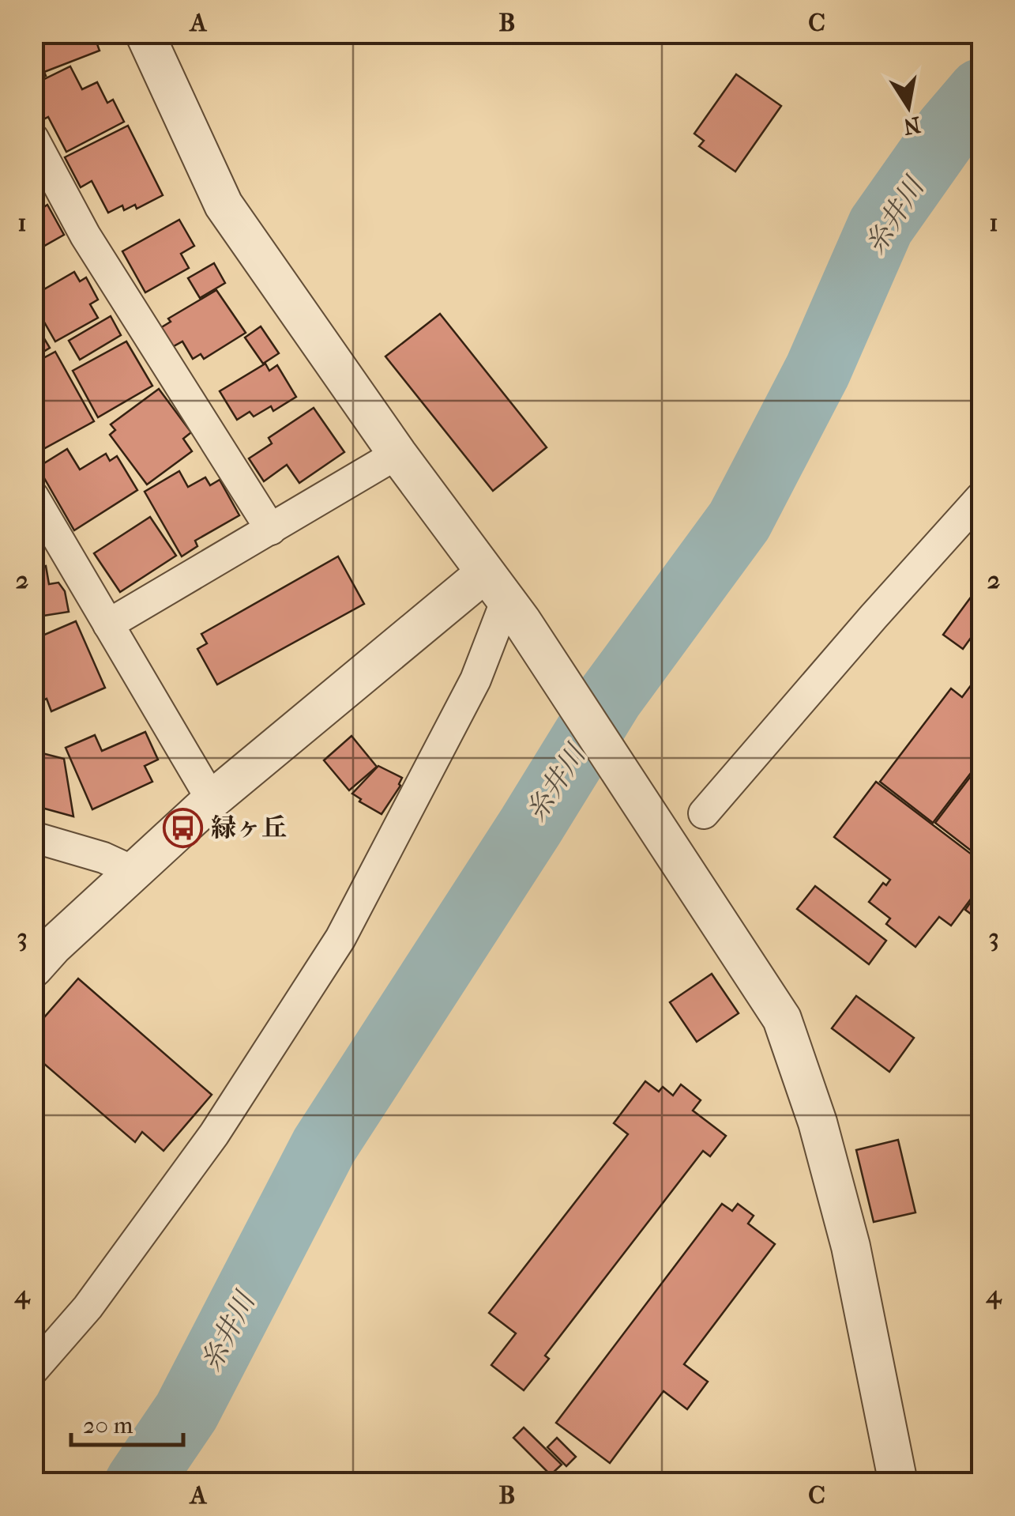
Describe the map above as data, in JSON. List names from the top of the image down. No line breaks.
{"water":["糸井川"],"places":{"bus stop":["緑ヶ丘"]},"scale_bar":"20 m","north":"bottom","grid":{"columns":["A","B","C"],"rows":["1","2","3","4"]}}
